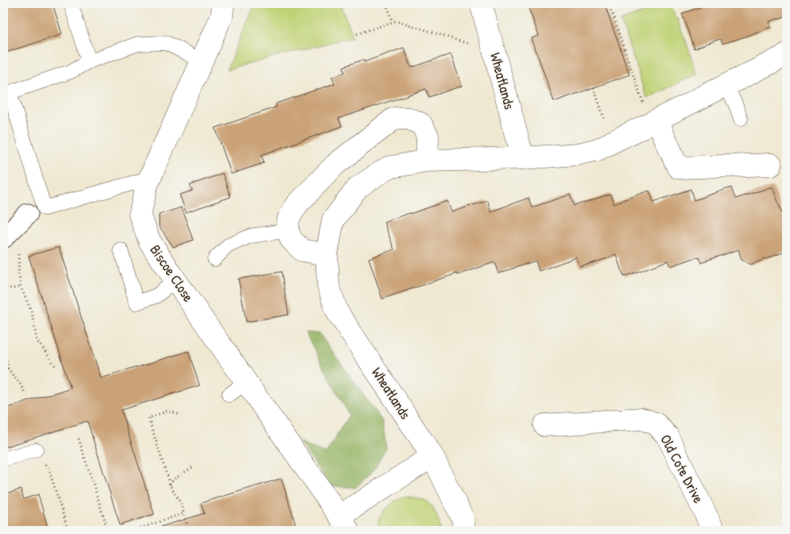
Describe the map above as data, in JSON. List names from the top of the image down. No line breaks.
{"streets":{"street":["Wheatlands","Biscoe Close","Old Cote Drive"]},"crossings":[["Wheatlands","Biscoe Close"]]}
